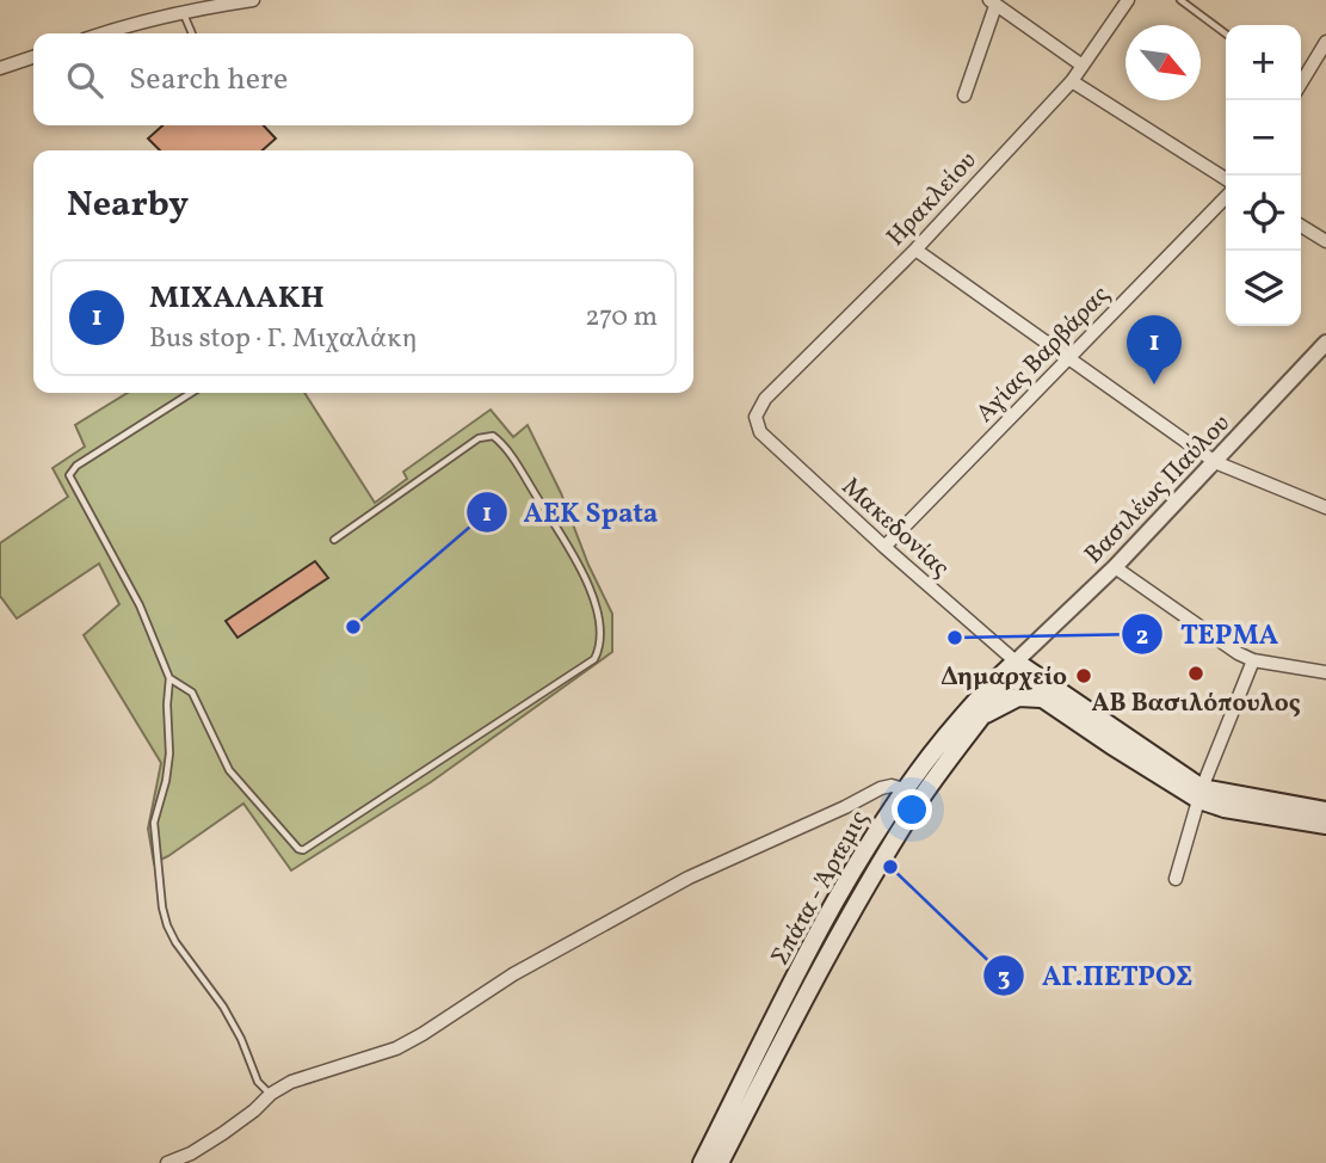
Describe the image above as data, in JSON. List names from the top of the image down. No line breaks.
{"streets":{"main road":["Σπάτα - Άρτεμις"],"street":["Ηρακλείου","Αγίας Βαρβάρας","Βασιλέως Παύλου","Μακεδονίας"]},"crossings":[["Ηρακλείου","Μακεδονίας"],["Αγίας Βαρβάρας","Μακεδονίας"],["Βασιλέως Παύλου","Μακεδονίας"],["Βασιλέως Παύλου","Σπάτα - Άρτεμις"],["Μακεδονίας","Σπάτα - Άρτεμις"]],"places":["AEK Spata","ΤΕΡΜΑ","ΑΒ Βασιλόπουλος","Δημαρχείο","ΑΓ.ΠΕΤΡΟΣ"],"north":"bottom right","page":{"map_buttons":["+","−"],"search":"Search here","heading":"Nearby","list":[{"mark":"1","name":"ΜΙΧΑΛΑΚΗ","note":"Bus stop · Γ. Μιχαλάκη","value":"270 m"}],"pins":"1"}}
